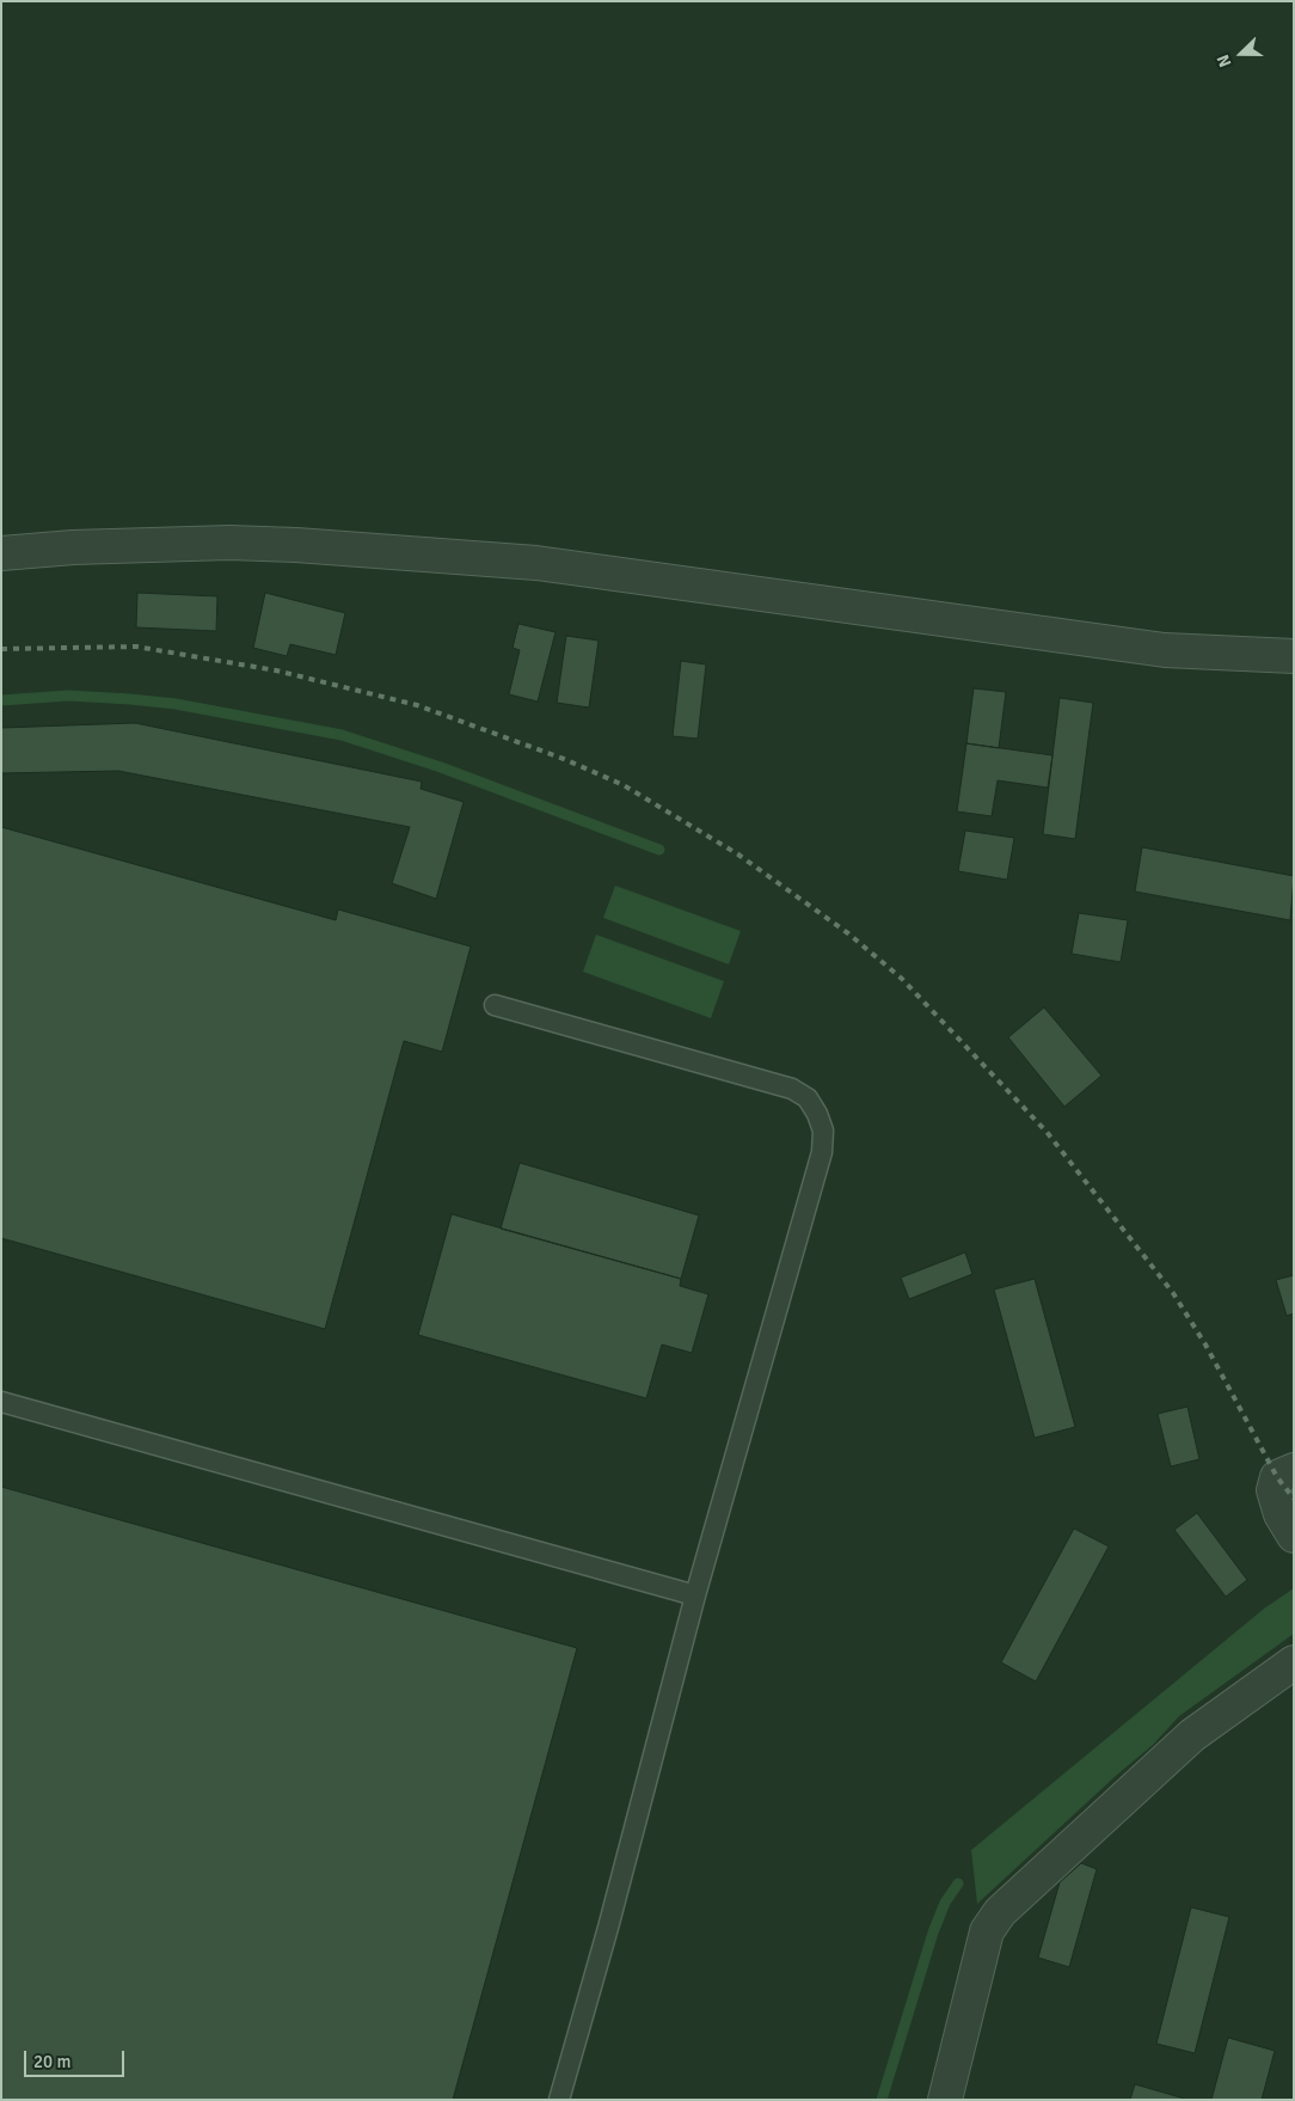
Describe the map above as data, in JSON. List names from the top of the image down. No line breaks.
{"scale_bar":"20 m","north":"left"}
